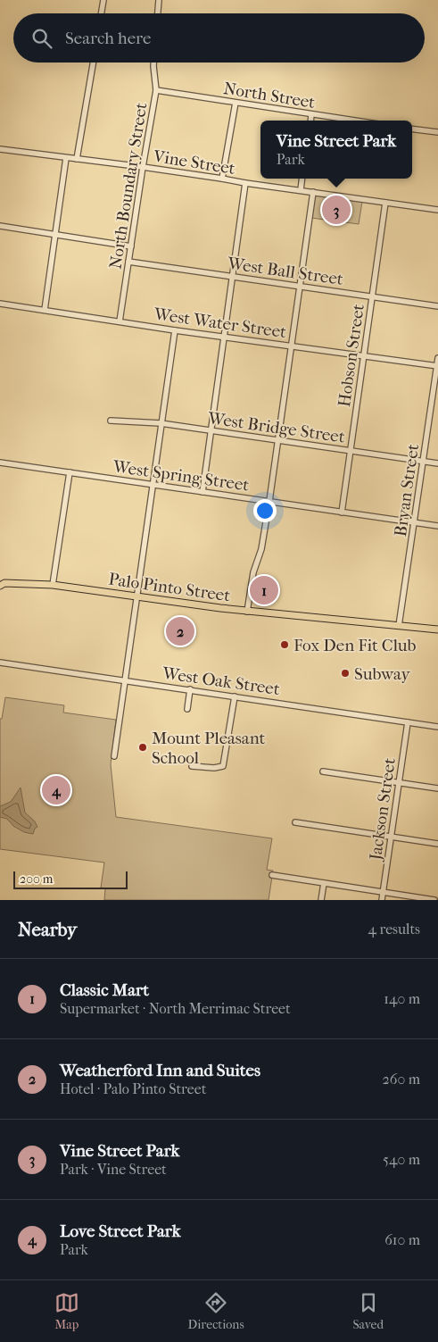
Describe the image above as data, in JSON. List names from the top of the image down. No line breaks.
{"streets":{"main road":["Palo Pinto Street"],"street":["North Street","Vine Street","North Boundary Street","West Ball Street","West Water Street","Hobson Street","West Bridge Street","West Spring Street","Bryan Street","West Oak Street","Jackson Street"]},"crossings":[["North Street","North Boundary Street"],["Vine Street","North Boundary Street"],["Vine Street","Hobson Street"],["North Boundary Street","West Ball Street"],["North Boundary Street","West Water Street"],["West Ball Street","Hobson Street"],["West Water Street","Hobson Street"],["West Water Street","Bryan Street"],["Hobson Street","West Bridge Street"],["Hobson Street","West Spring Street"],["West Bridge Street","Bryan Street"],["West Spring Street","Bryan Street"],["Bryan Street","Palo Pinto Street"],["West Oak Street","Jackson Street"]],"places":["Fox Den Fit Club","Subway","Mount Pleasant School"],"scale_bar":"200 m","page":{"search":"Search here","popup":["Vine Street Park","Park"],"pins":["3","1","2","4"],"scale":"200 m","heading":["Nearby","4 results"],"list":[{"mark":"1","name":"Classic Mart","note":"Supermarket · North Merrimac Street","value":"140 m"},{"mark":"2","name":"Weatherford Inn and Suites","note":"Hotel · Palo Pinto Street","value":"260 m"},{"mark":"3","name":"Vine Street Park","note":"Park · Vine Street","value":"540 m"},{"mark":"4","name":"Love Street Park","note":"Park","value":"610 m"}],"nav":["Map","Directions","Saved"]}}
